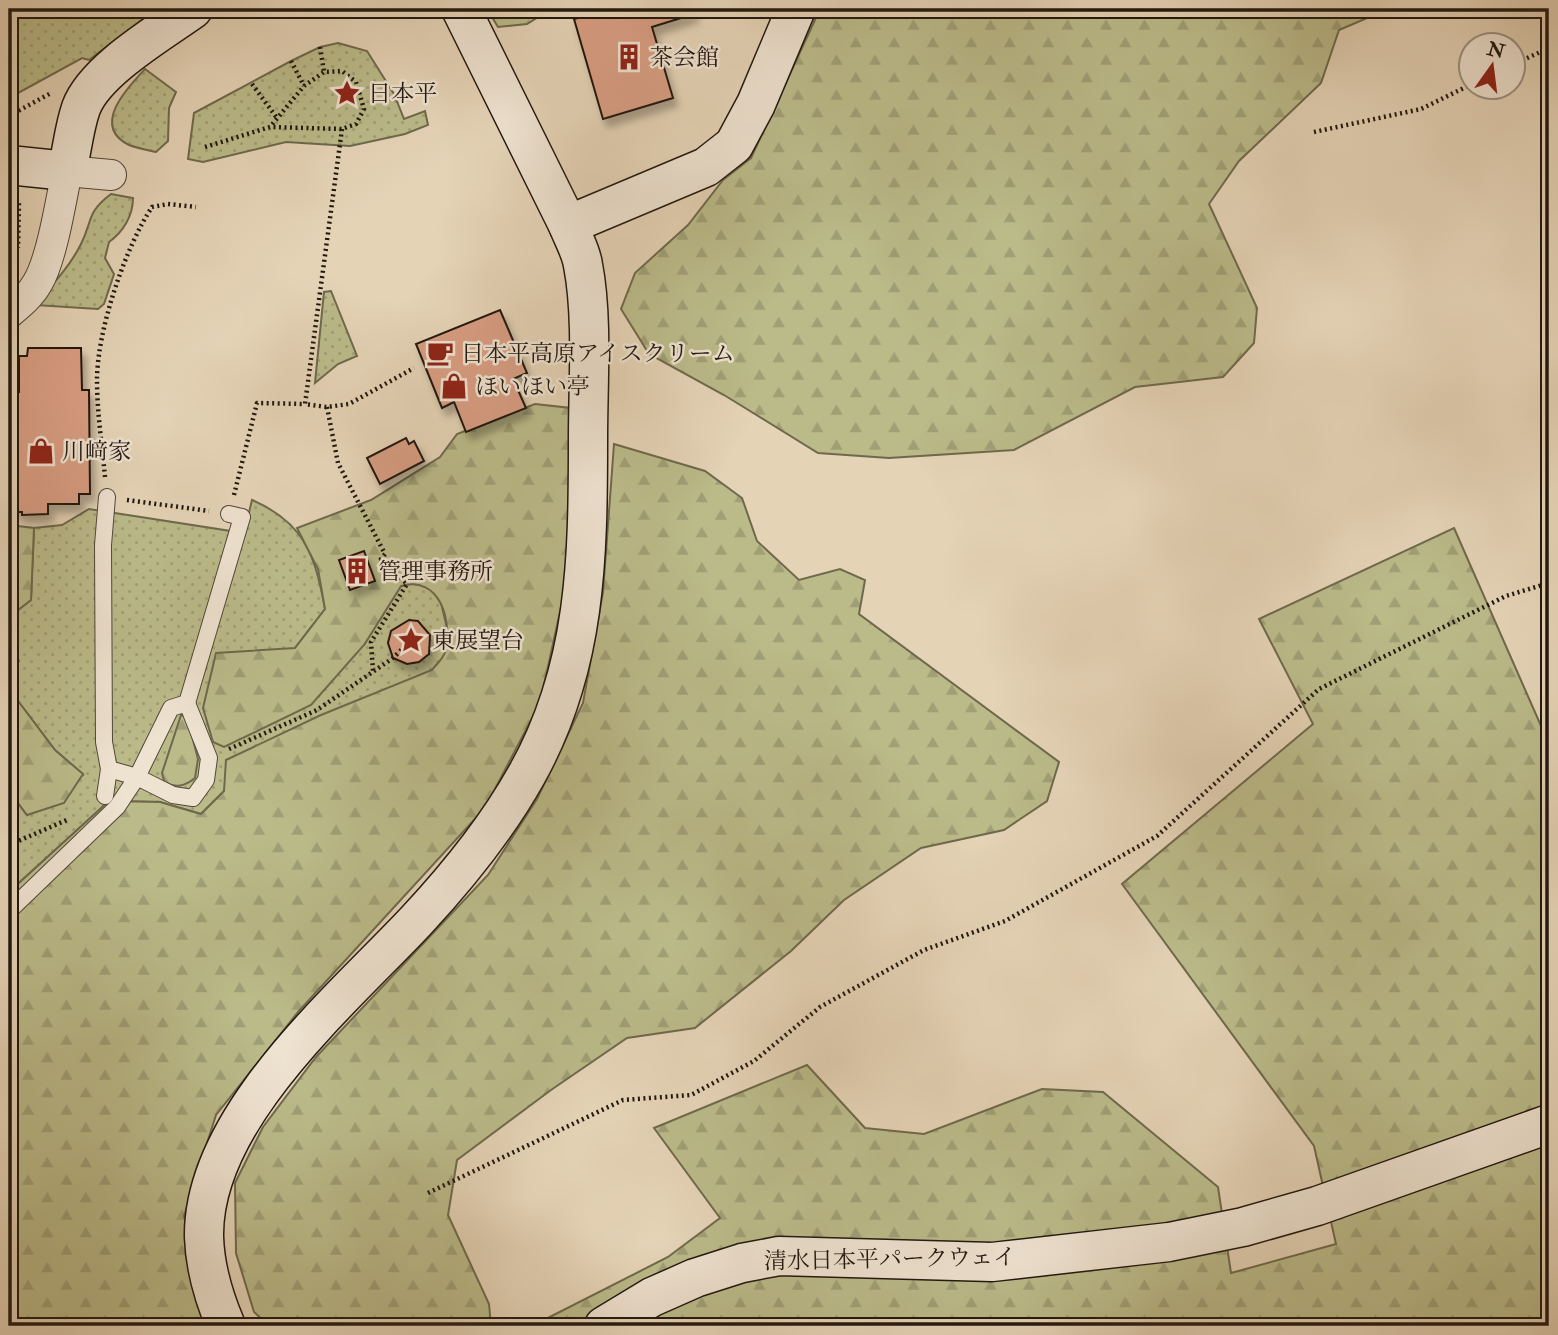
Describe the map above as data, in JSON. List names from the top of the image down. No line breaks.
{"streets":{"street":["清水日本平パークウェイ"]},"places":{"building":["茶会館","管理事務所"],"place":["日本平","東展望台"],"cafe":["日本平高原アイスクリーム"],"shop":["ほいほい亭","川﨑家"]},"north":"top"}
